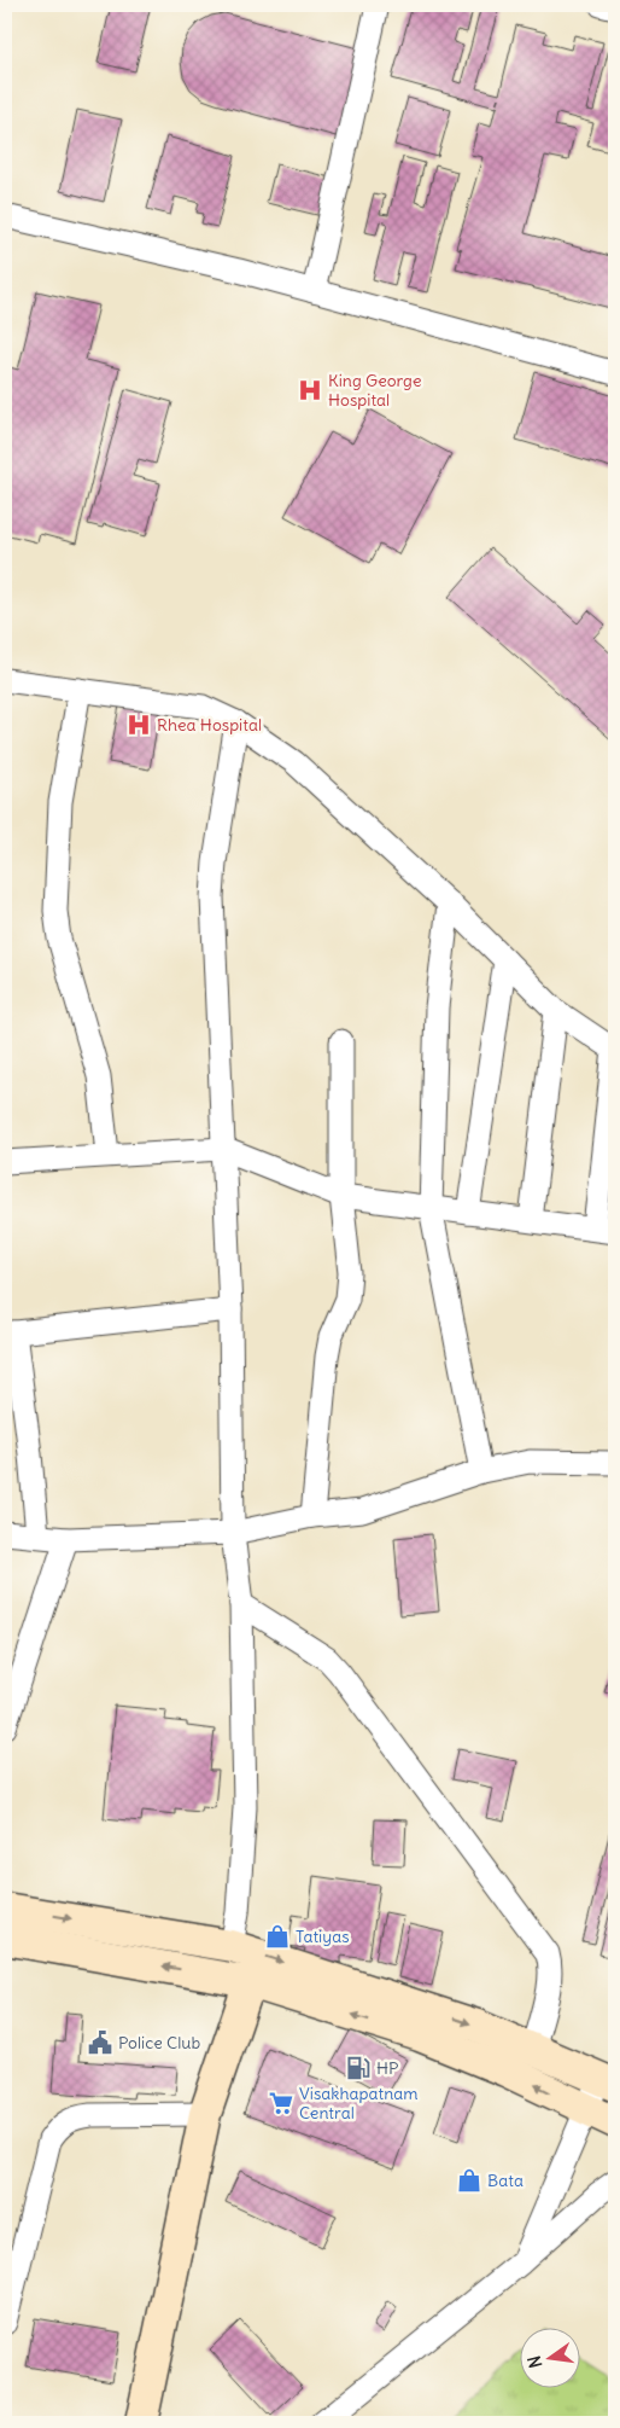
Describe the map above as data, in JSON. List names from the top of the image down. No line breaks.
{"places":{"hospital":["King George Hospital","Rhea Hospital"],"shop":["Tatiyas","Bata"],"public building":["Police Club"],"fuel station":["HP"],"supermarket":["Visakhapatnam Central"]},"north":"left"}
